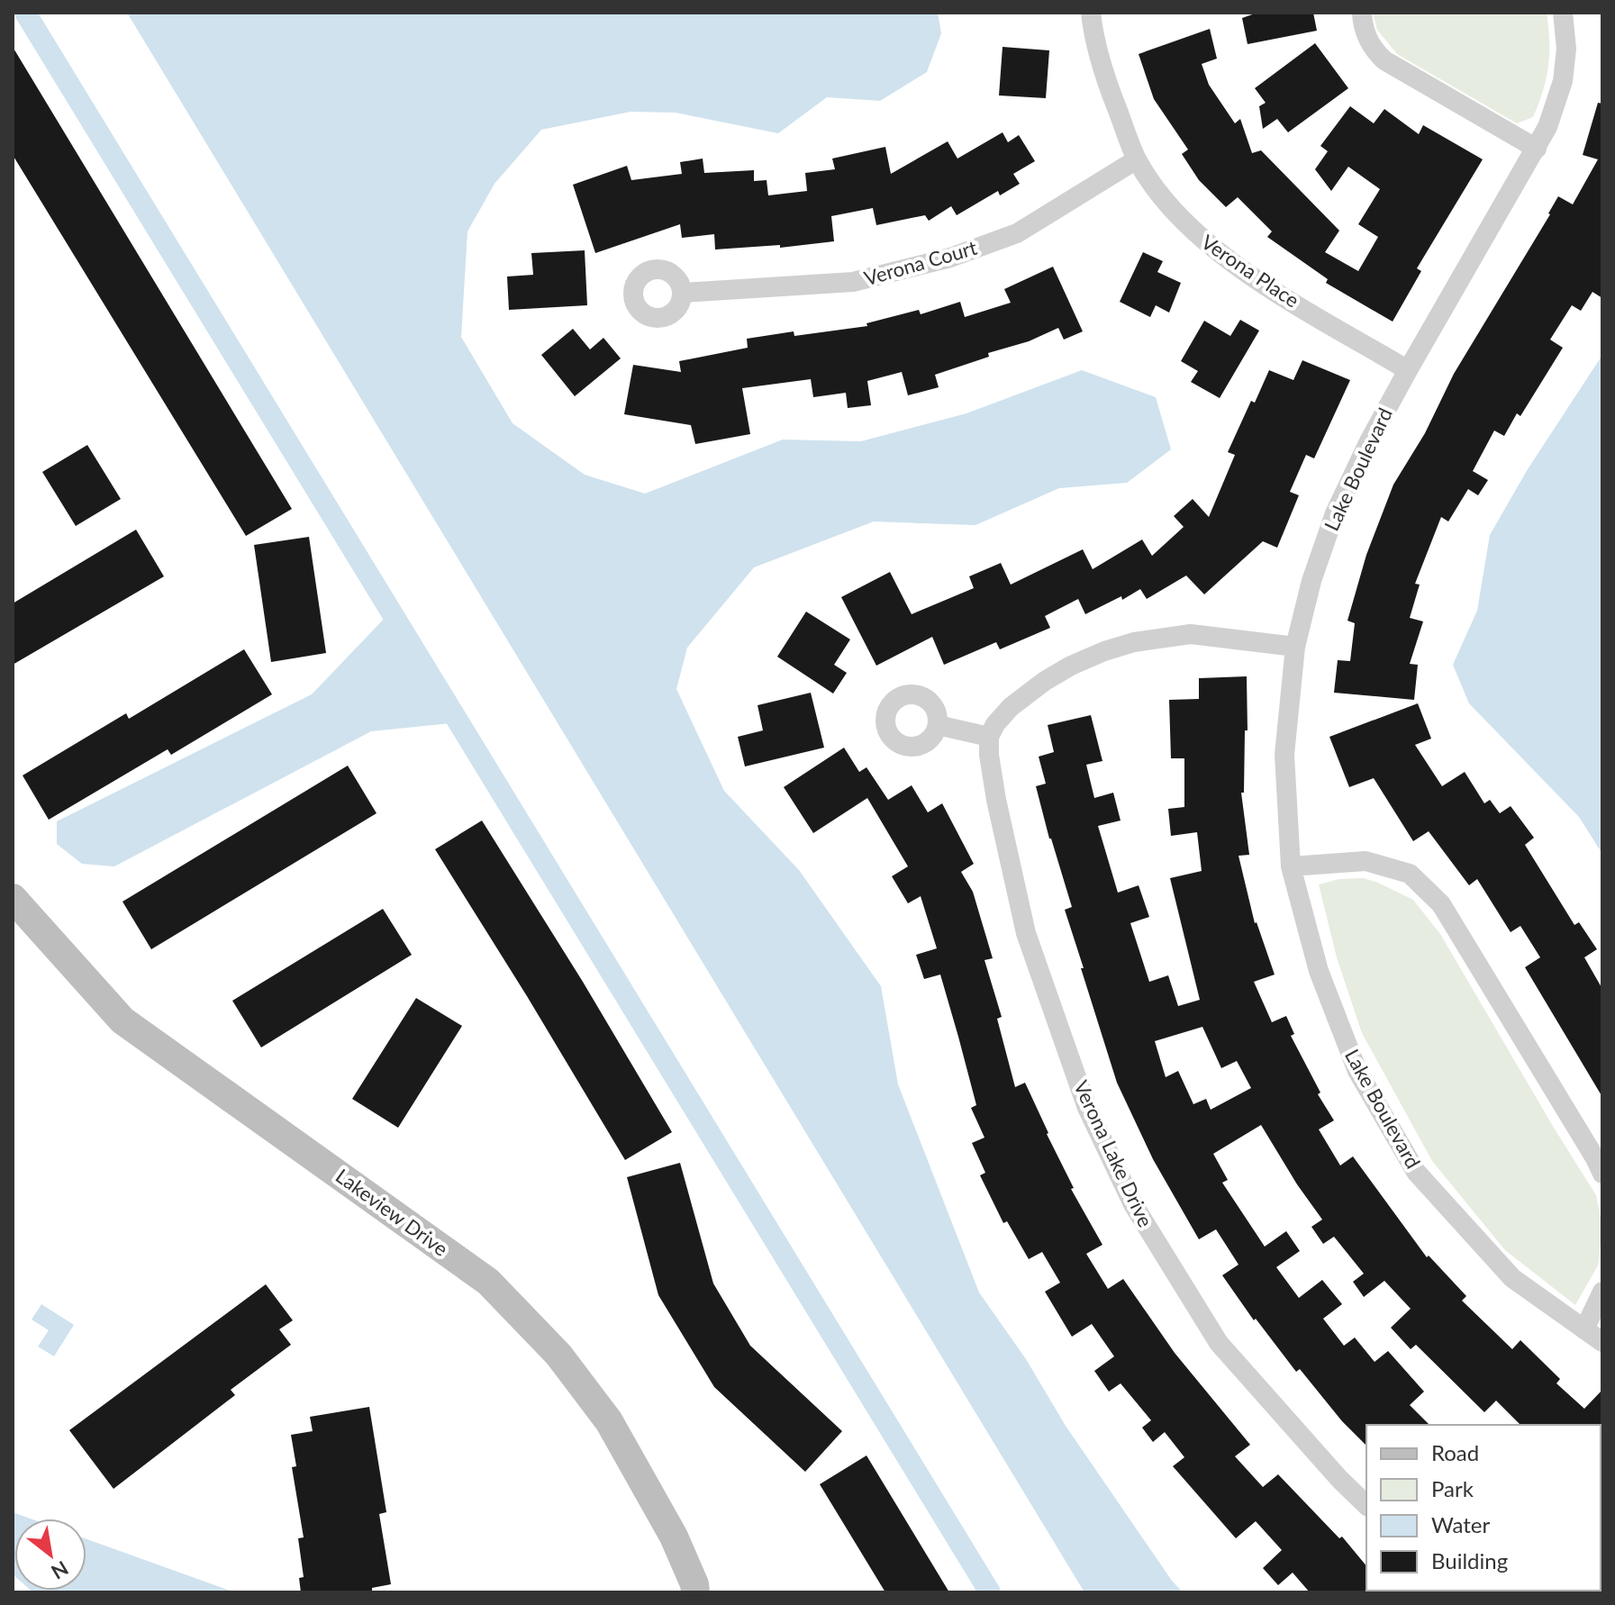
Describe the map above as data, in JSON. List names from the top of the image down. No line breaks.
{"streets":{"street":["Verona Court","Verona Place","Lake Boulevard","Verona Lake Drive","Lakeview Drive"]},"crossings":[["Verona Court","Verona Place"],["Verona Place","Lake Boulevard"]],"legend":["Road","Park","Water","Building"],"north":"bottom right"}
